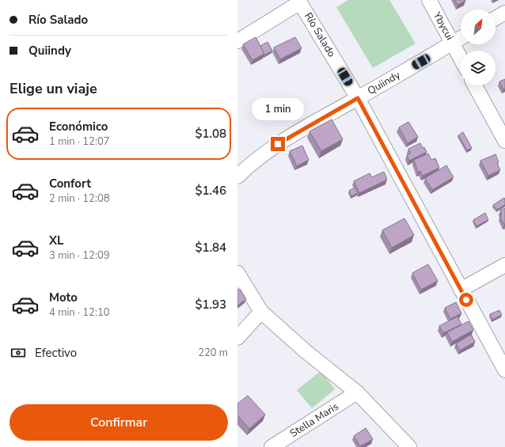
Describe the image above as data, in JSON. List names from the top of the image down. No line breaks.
{"streets":{"street":["Ybycui","Río Salado","Quiindy","Stella Maris"]},"crossings":[["Ybycui","Quiindy"],["Río Salado","Quiindy"]],"north":"top right","page":{"banner":["Río Salado","Quiindy"],"heading":"Elige un viaje","bubble":"1 min","list":[{"name":"Económico","note":"1 min · 12:07","value":"$1.08"},{"name":"Confort","note":"2 min · 12:08","value":"$1.46"},{"name":"XL","note":"3 min · 12:09","value":"$1.84"},{"name":"Moto","note":"4 min · 12:10","value":"$1.93"}],"pay":["Efectivo","220 m"],"buttons":"Confirmar"}}
